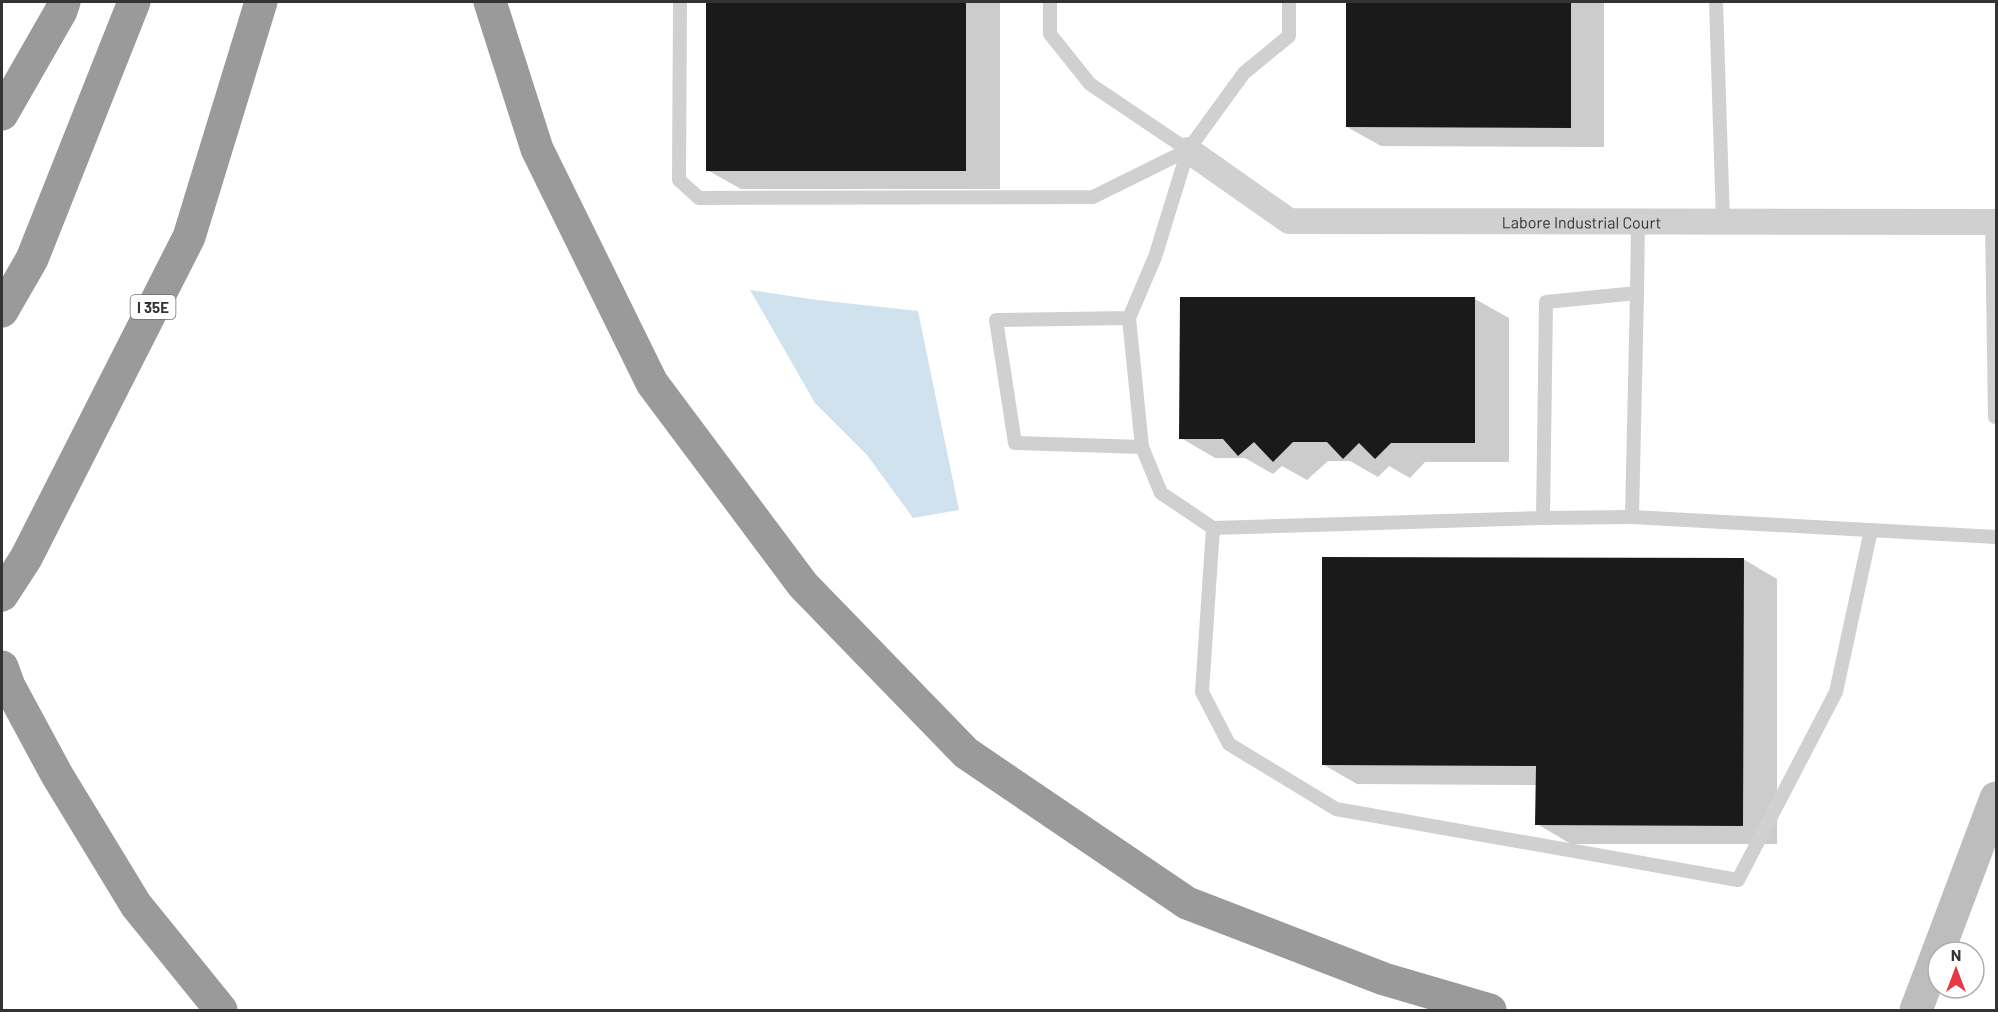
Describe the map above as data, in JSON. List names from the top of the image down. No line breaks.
{"streets":{"highway":["I 35E"],"street":["Labore Industrial Court"]},"north":"top"}
